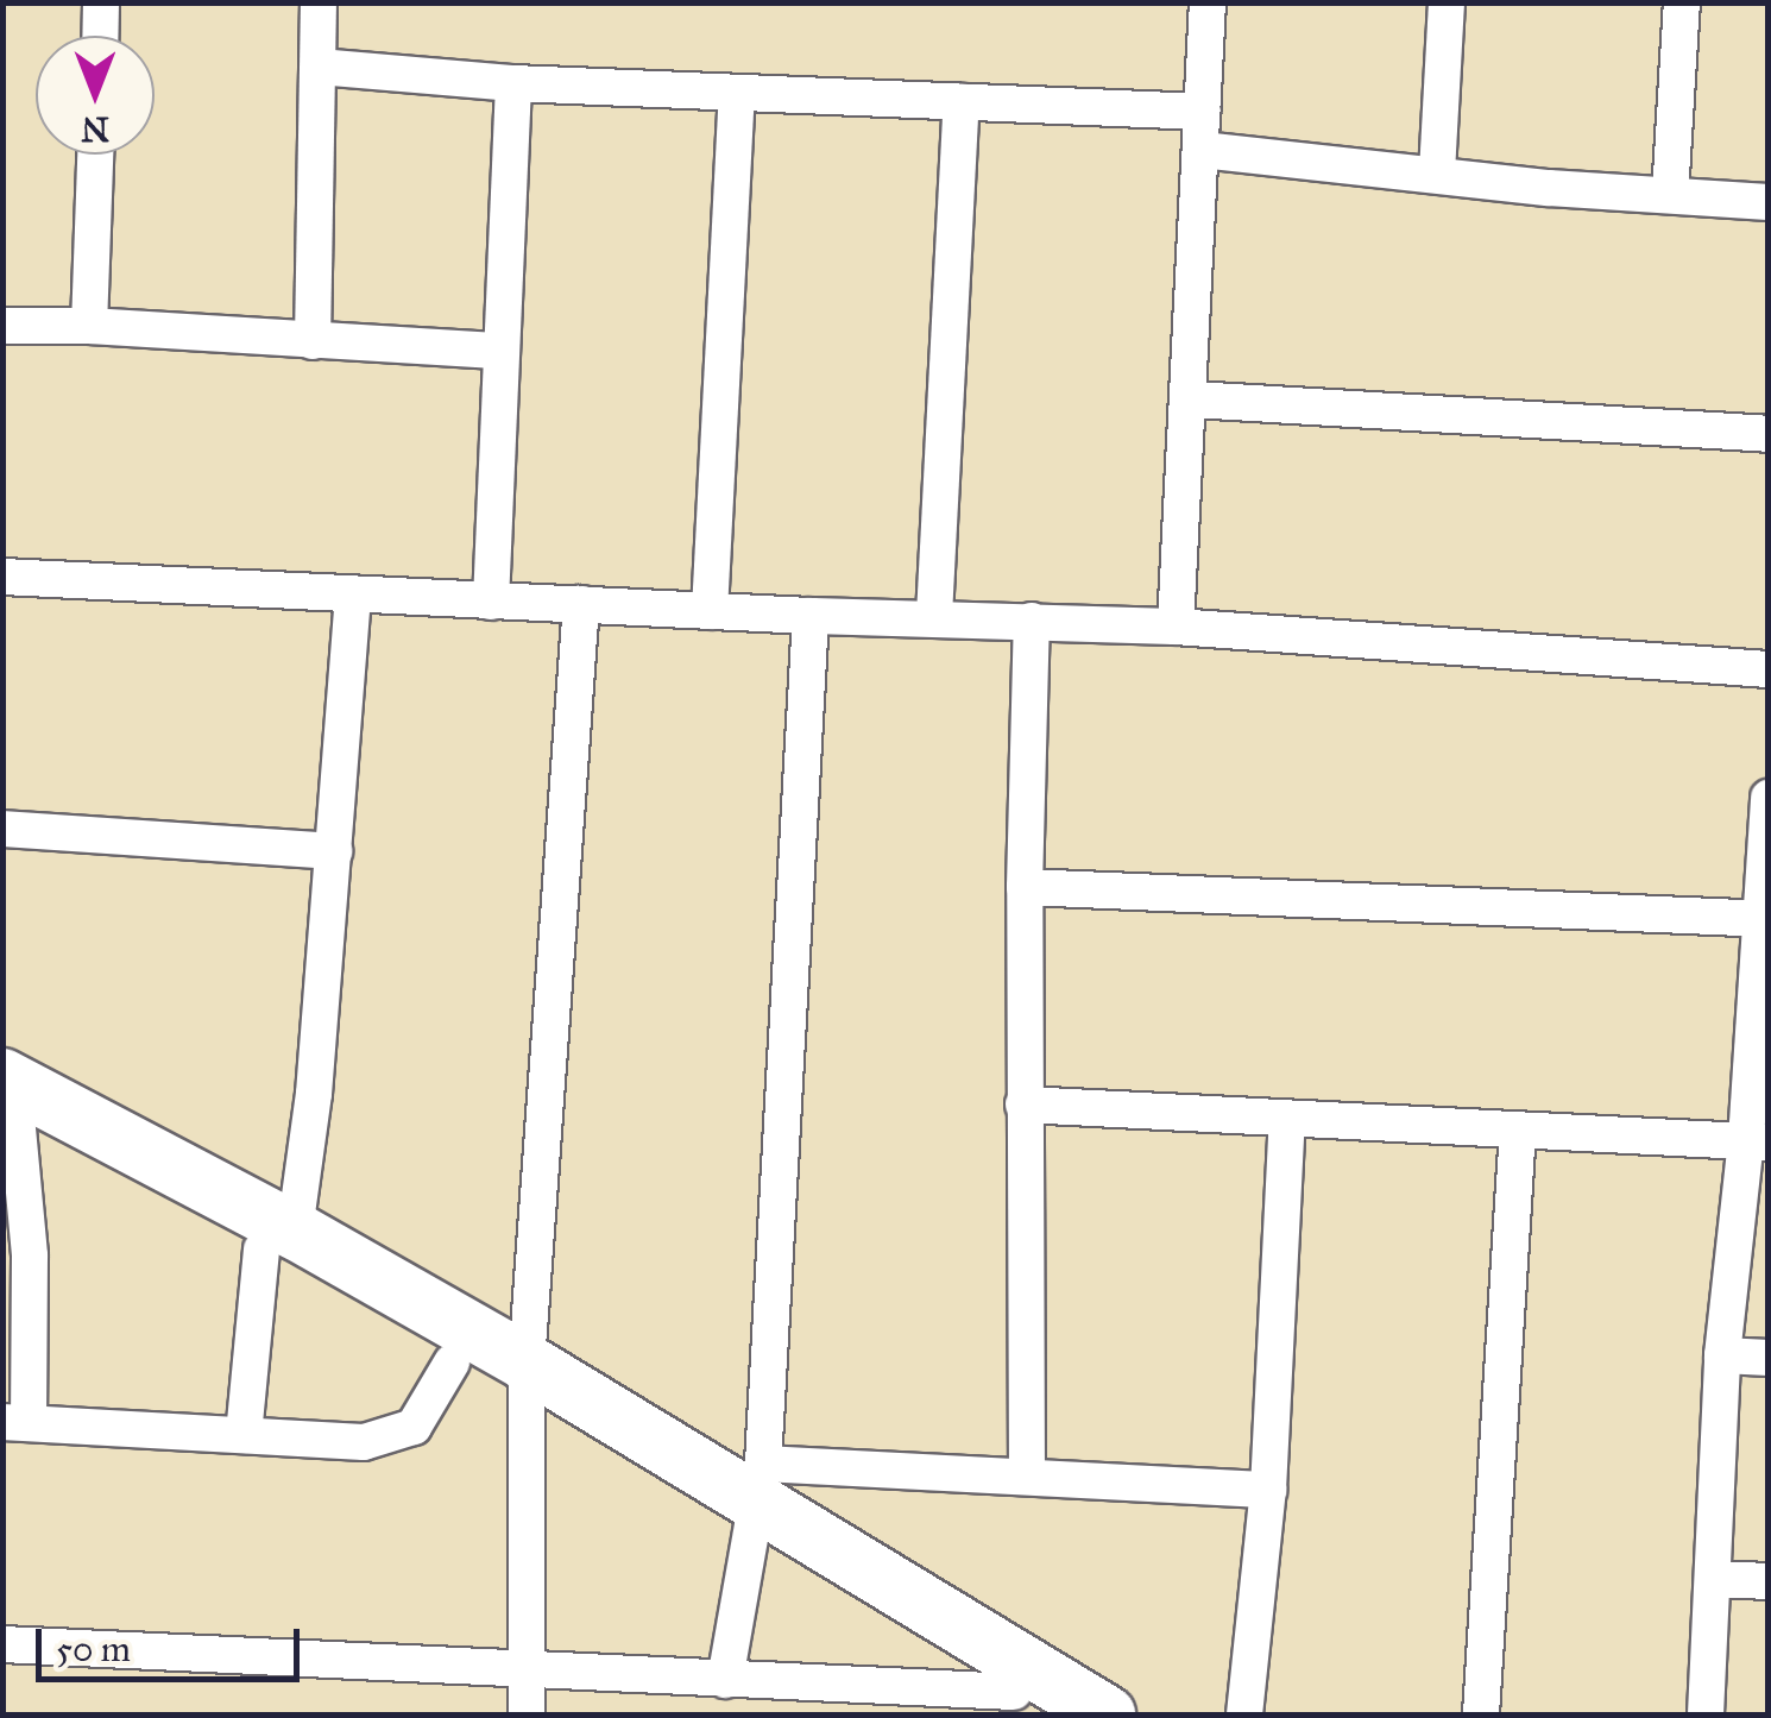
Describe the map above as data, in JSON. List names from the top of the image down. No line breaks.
{"scale_bar":"50 m","north":"bottom"}
